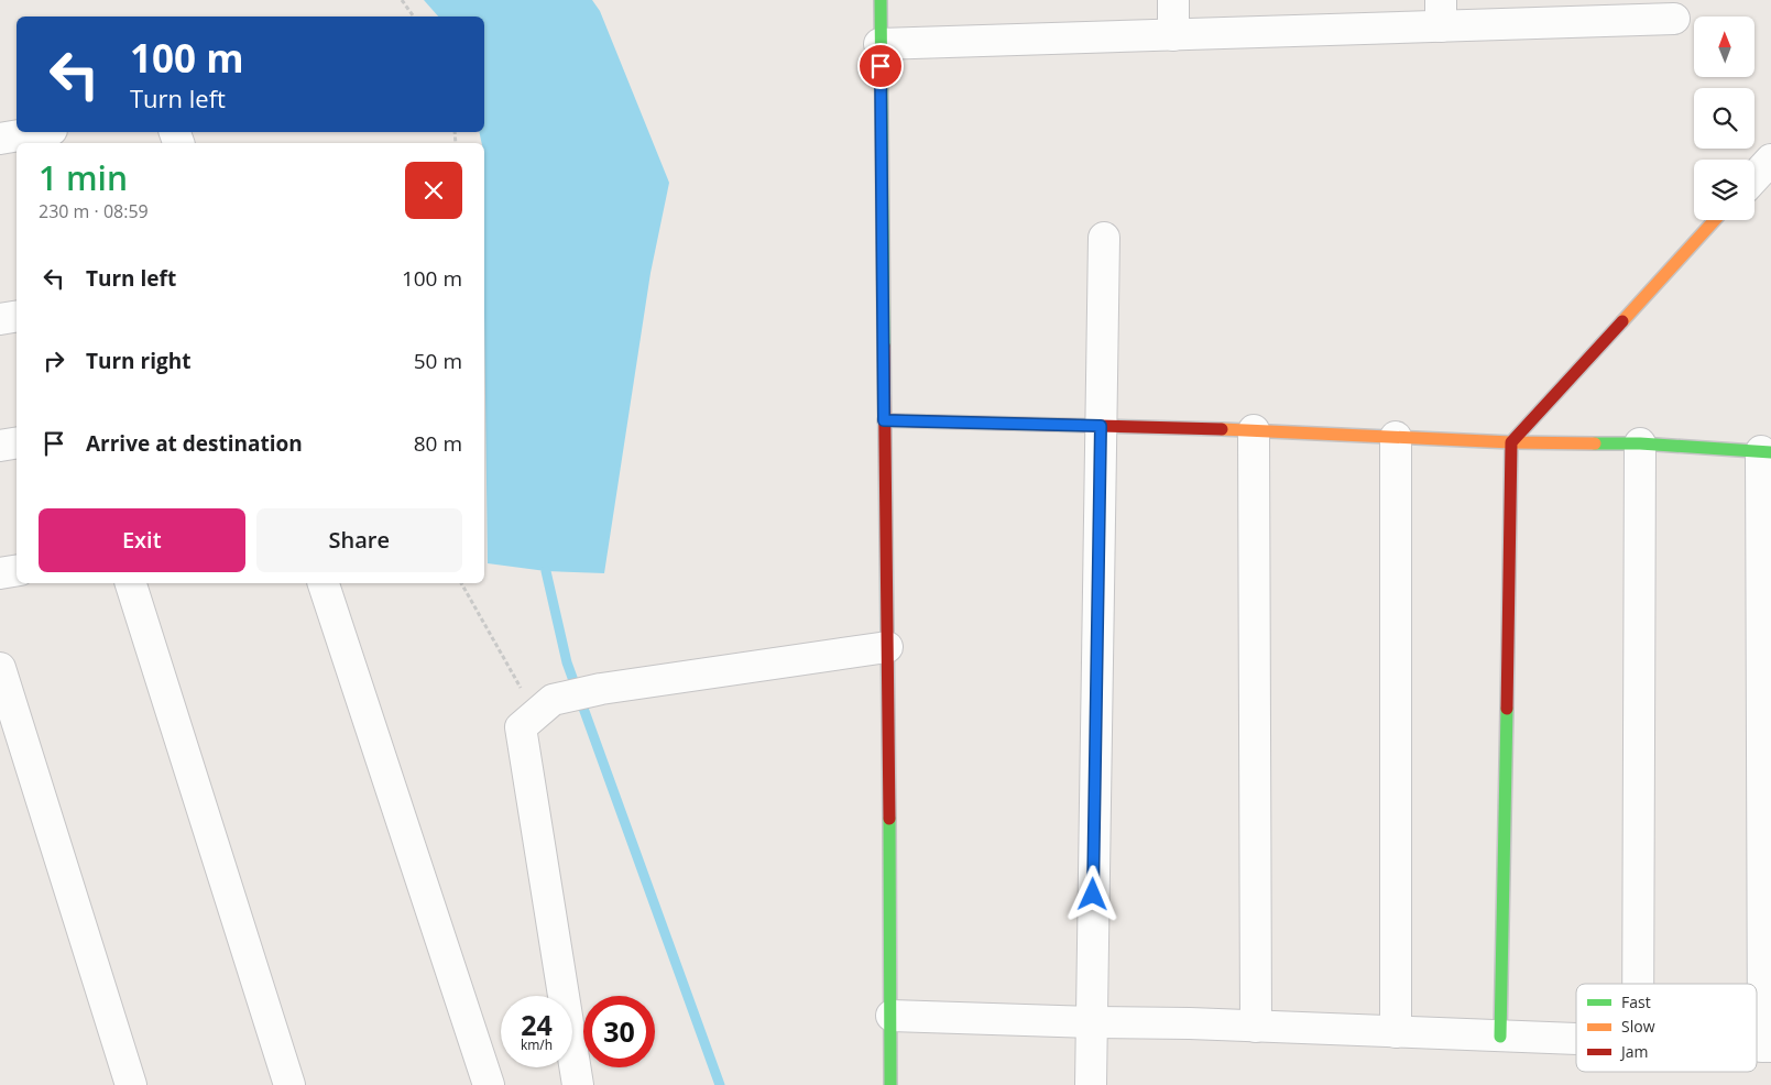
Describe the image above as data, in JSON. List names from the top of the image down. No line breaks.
{"legend":["Fast","Slow","Jam"],"north":"top","page":{"turn":["100 m","Turn left"],"heading":["1 min","230 m · 08:59"],"list":[{"name":"Turn left","value":"100 m"},{"name":"Turn right","value":"50 m"},{"name":"Arrive at destination","value":"80 m"}],"buttons":["Exit","Share"],"speed":"24 km/h","limit":"30"}}
